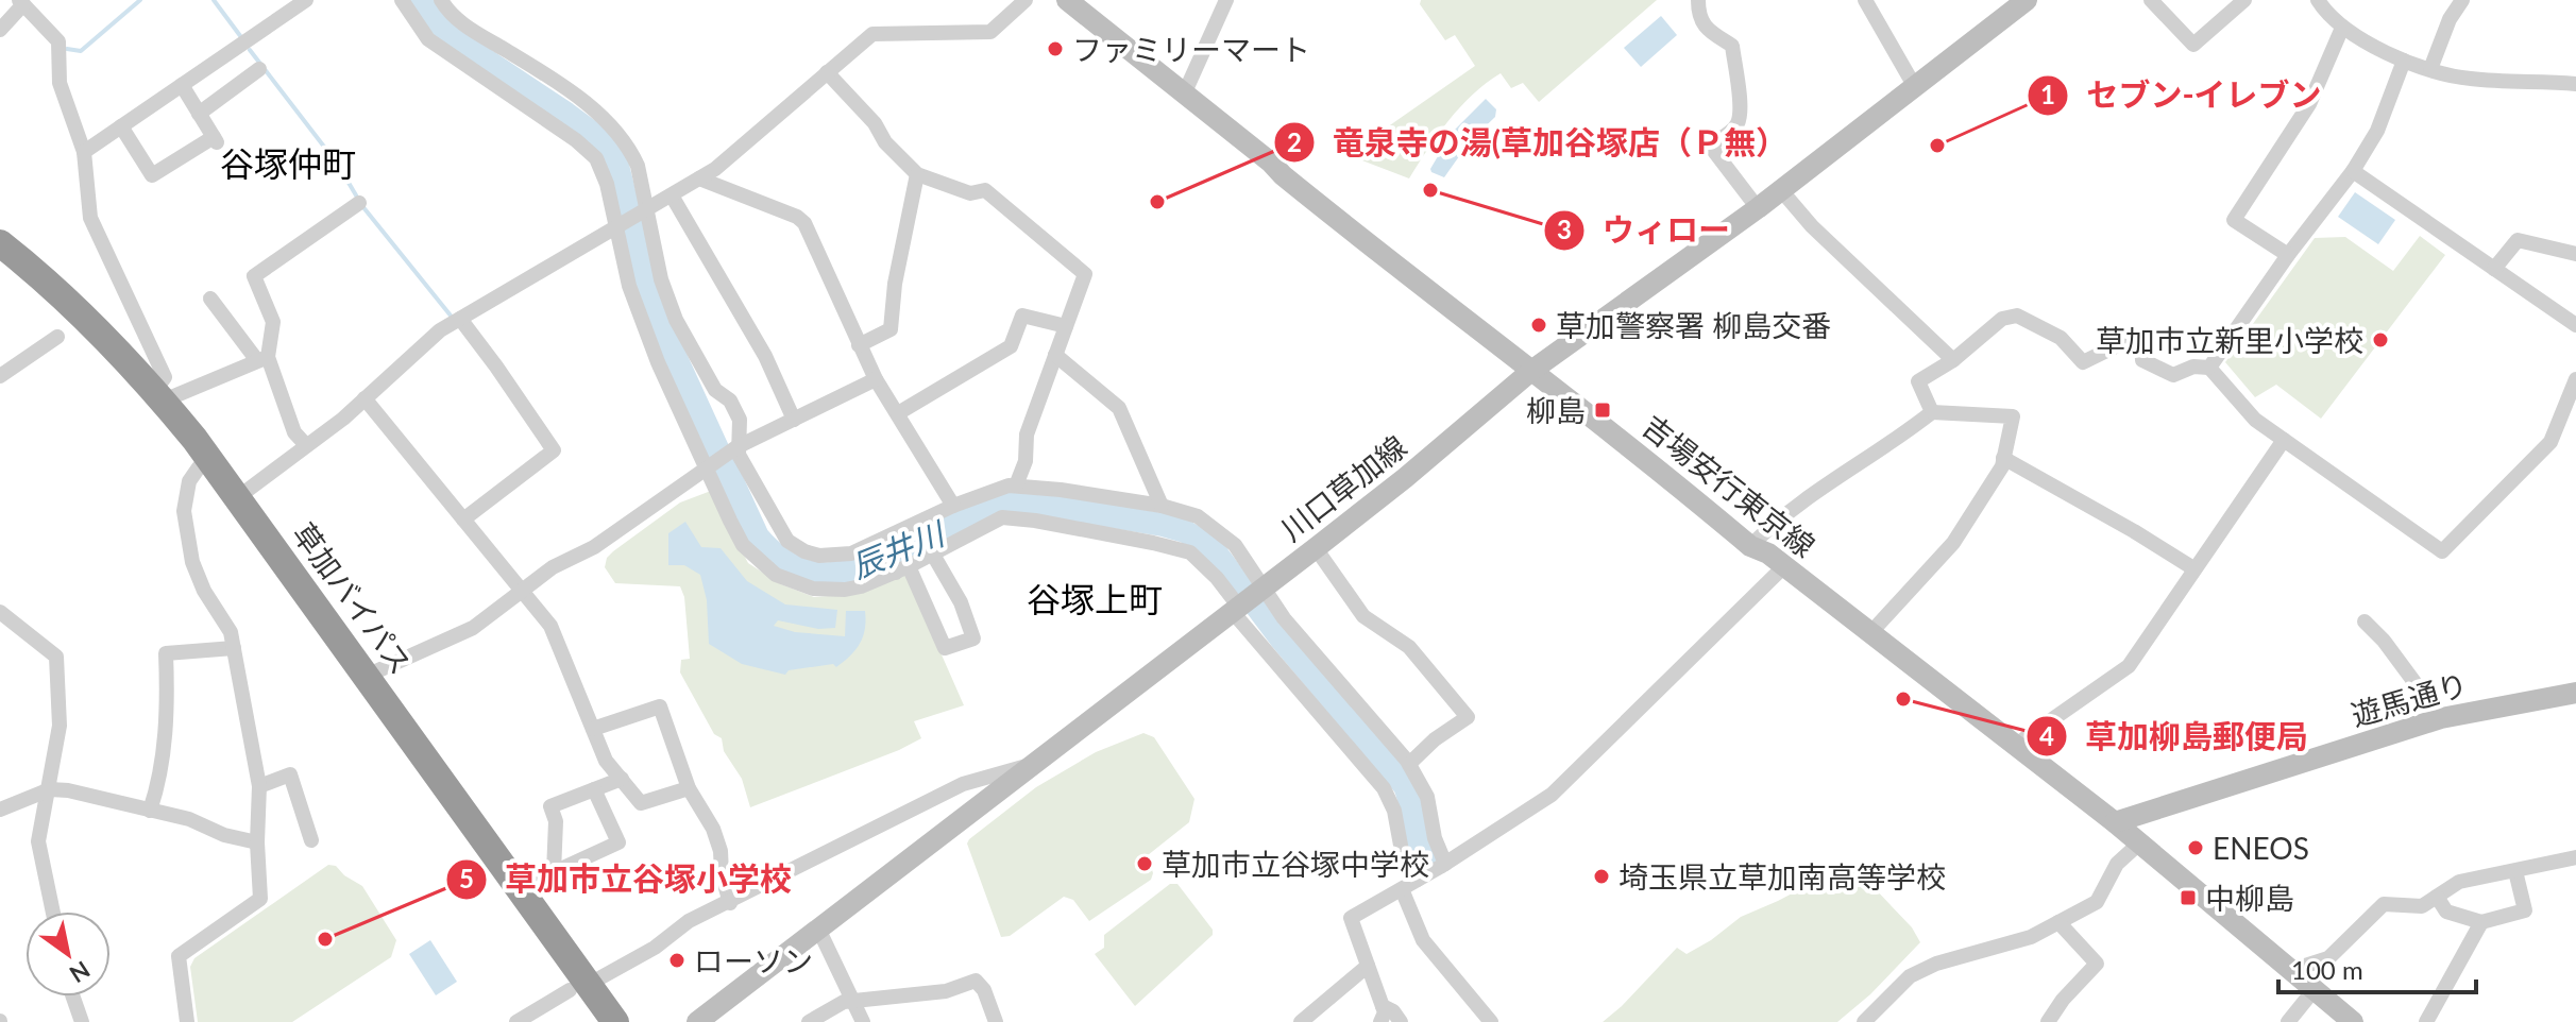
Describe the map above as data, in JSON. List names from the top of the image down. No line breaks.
{"streets":{"highway":["草加バイパス"],"main road":["吉場安行東京線","川口草加線","遊馬通り"]},"crossings":[["吉場安行東京線","川口草加線"],["吉場安行東京線","遊馬通り"]],"districts":["谷塚仲町","谷塚上町"],"water":["辰井川"],"places":{"other":["ファミリーマート","セブン-イレブン","ウィロー","竜泉寺の湯(草加谷塚店（Ｐ無）","草加警察署 柳島交番","草加市立新里小学校","草加柳島郵便局","ENEOS","草加市立谷塚中学校","埼玉県立草加南高等学校","草加市立谷塚小学校","ローソン"],"transit":["柳島","中柳島"]},"scale_bar":"100 m","north":"bottom right"}
